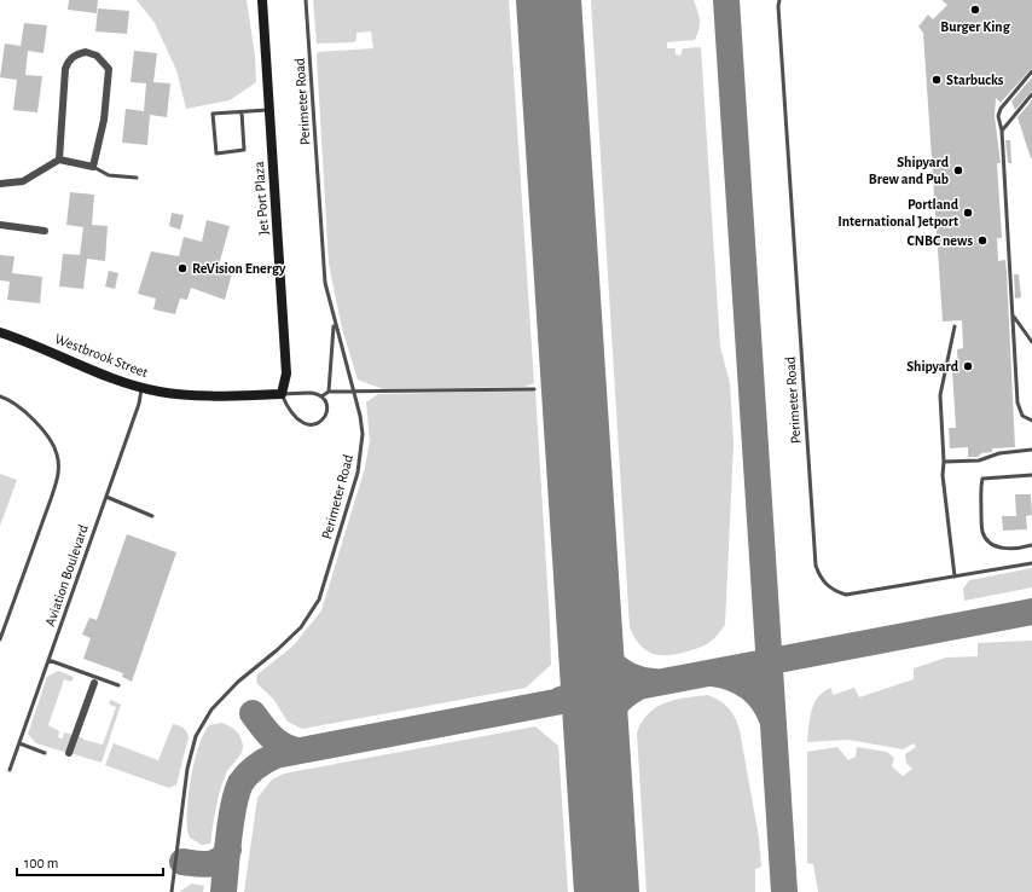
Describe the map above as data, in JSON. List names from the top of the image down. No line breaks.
{"streets":{"street":["Jet Port Plaza","Westbrook Street"],"lane":["Perimeter Road","Aviation Boulevard"]},"crossings":[["Jet Port Plaza","Westbrook Street"],["Westbrook Street","Aviation Boulevard"]],"places":["Burger King","Starbucks","Shipyard Brew and Pub","Portland International Jetport","CNBC news","ReVision Energy","Shipyard"],"scale_bar":"100 m"}
